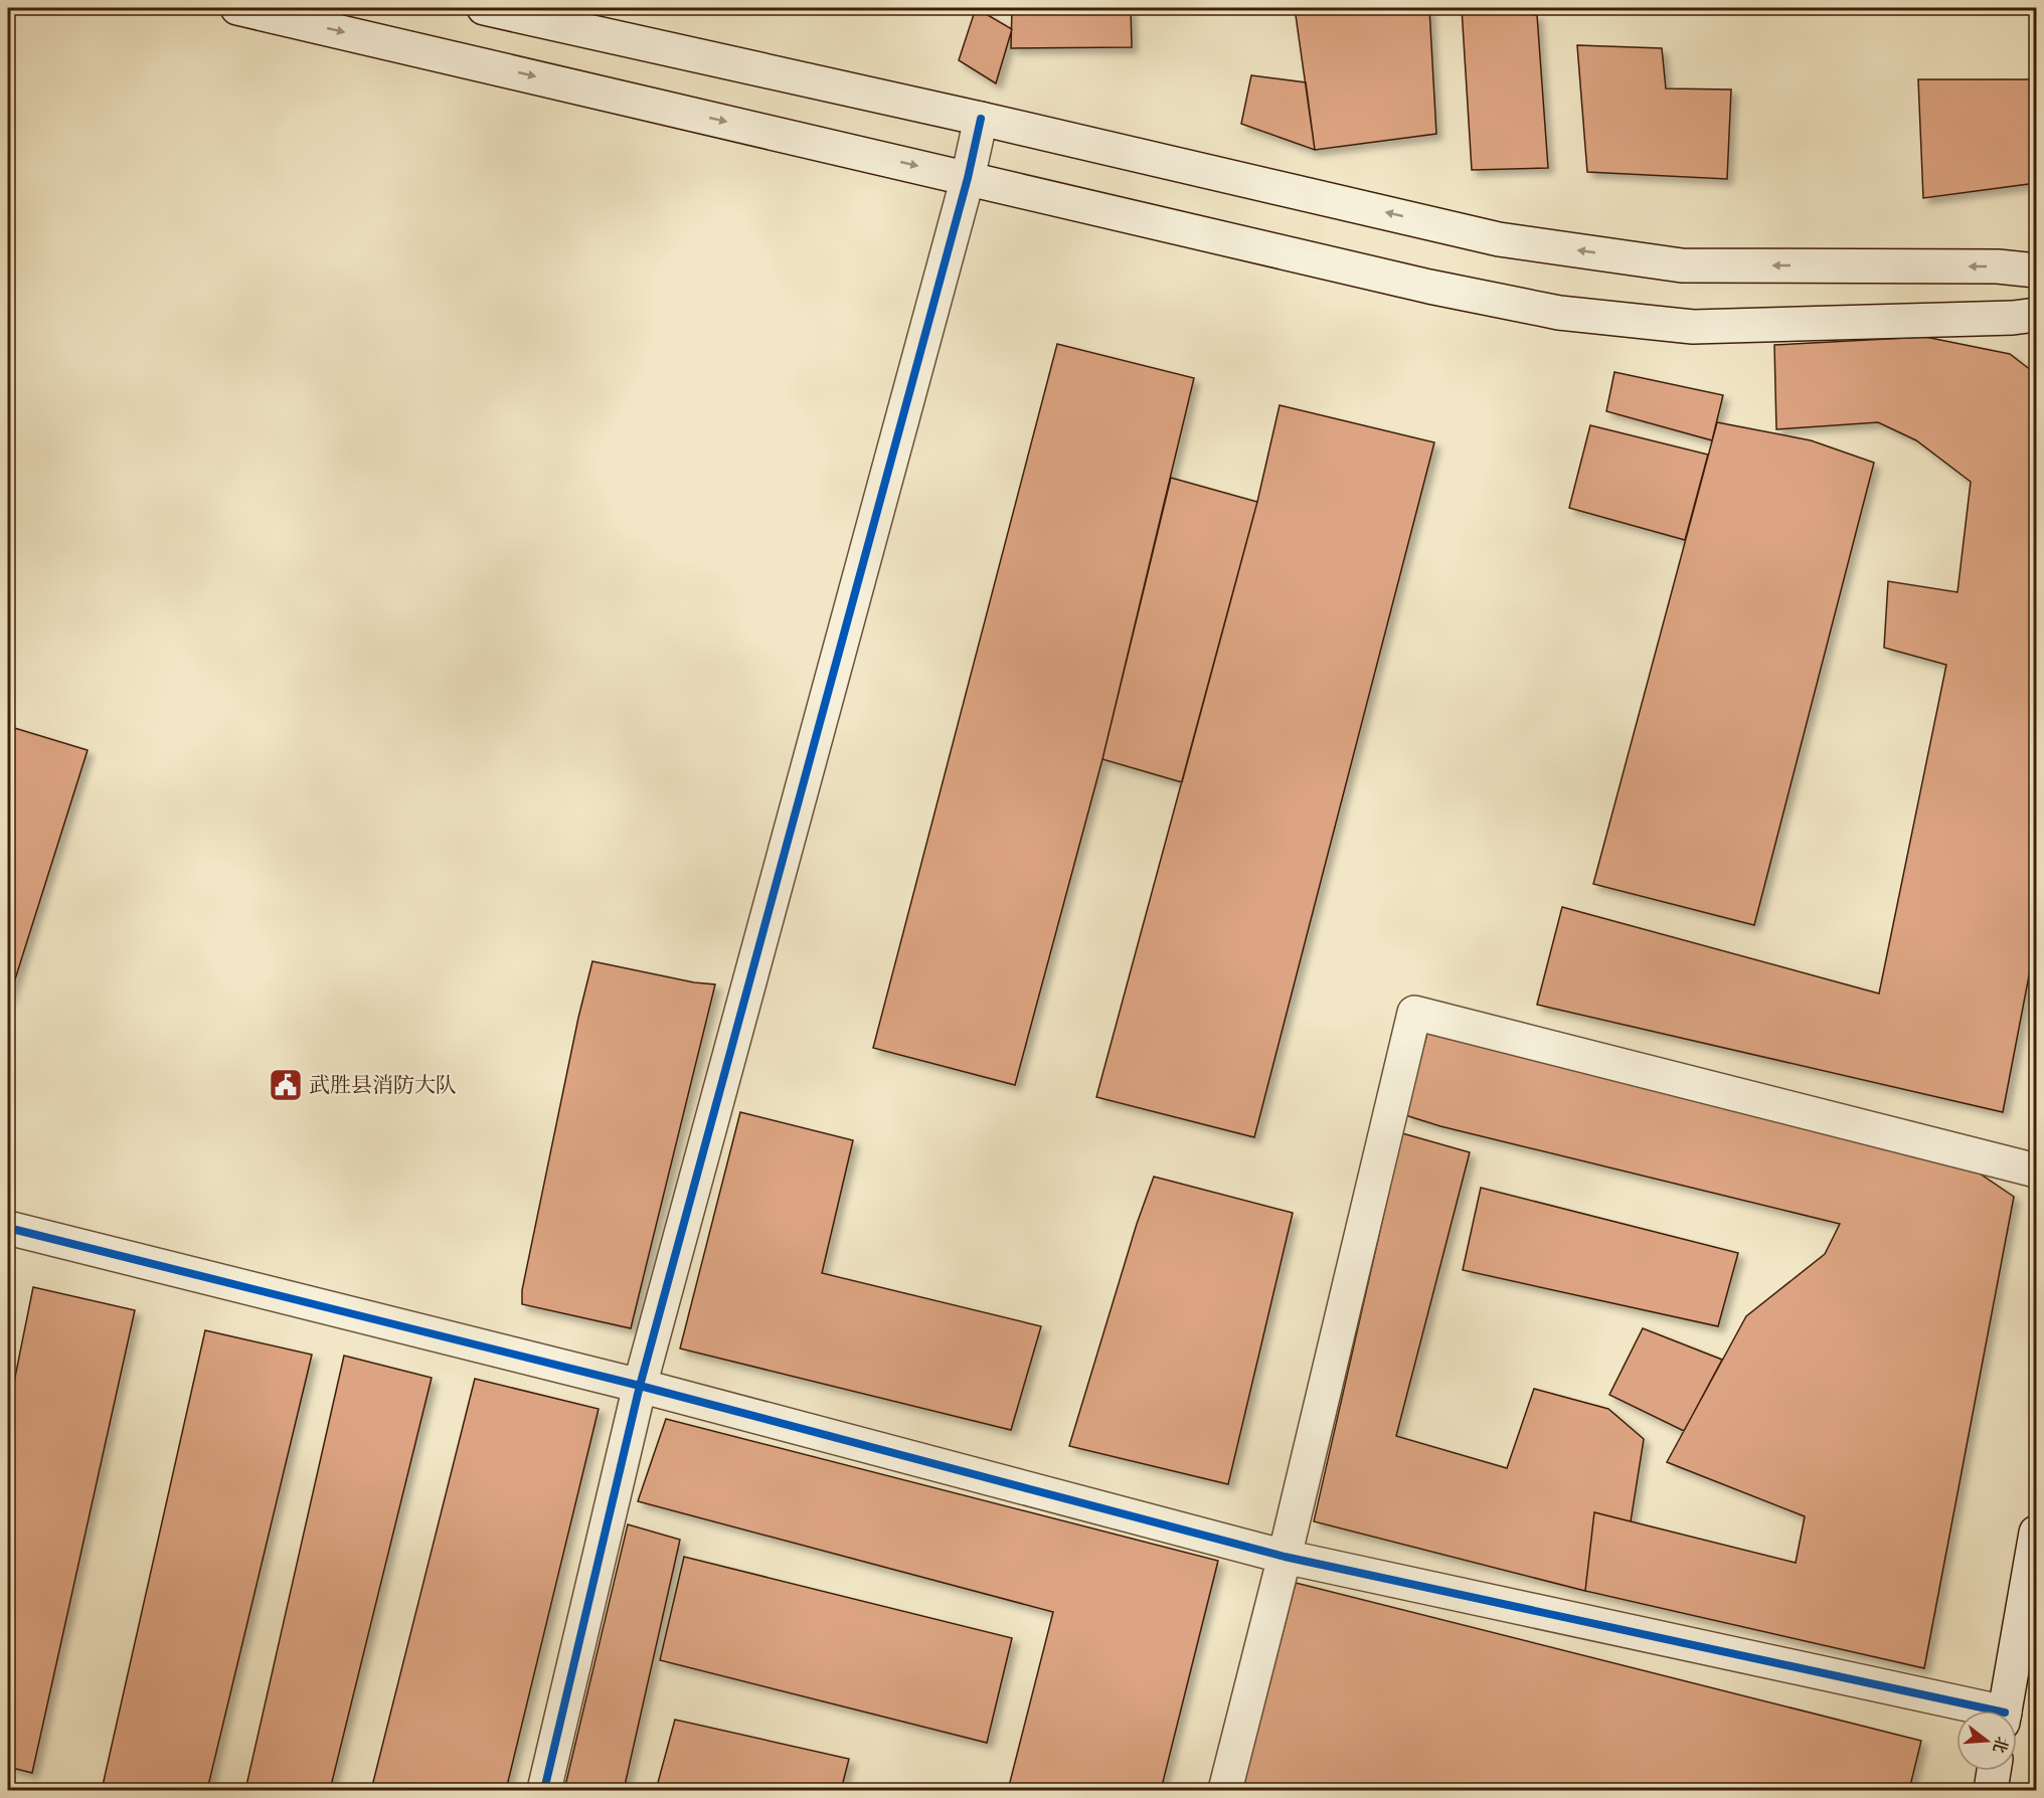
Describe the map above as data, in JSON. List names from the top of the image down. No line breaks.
{"places":{"public building":["武胜县消防大队"]},"north":"right"}
